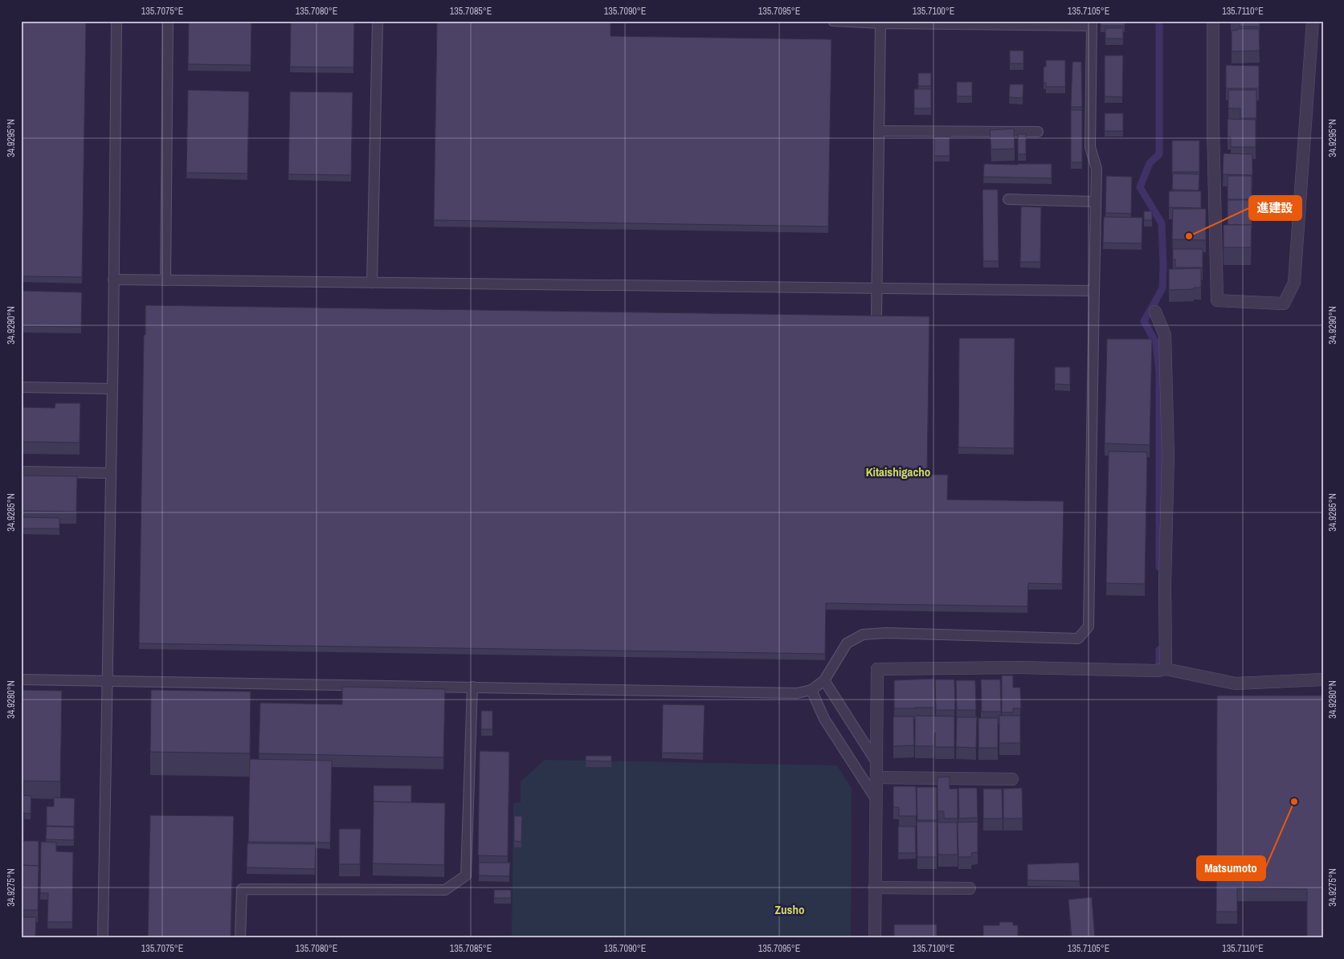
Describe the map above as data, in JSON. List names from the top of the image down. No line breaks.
{"districts":["Kitaishigacho","Zusho"],"places":["進建設","Matsumoto"],"coordinates":["135.7075°E","135.7080°E","135.7085°E","135.7090°E","135.7095°E","135.7100°E","135.7105°E","135.7110°E","34.9295°N","34.9290°N","34.9285°N","34.9280°N","34.9275°N"]}
